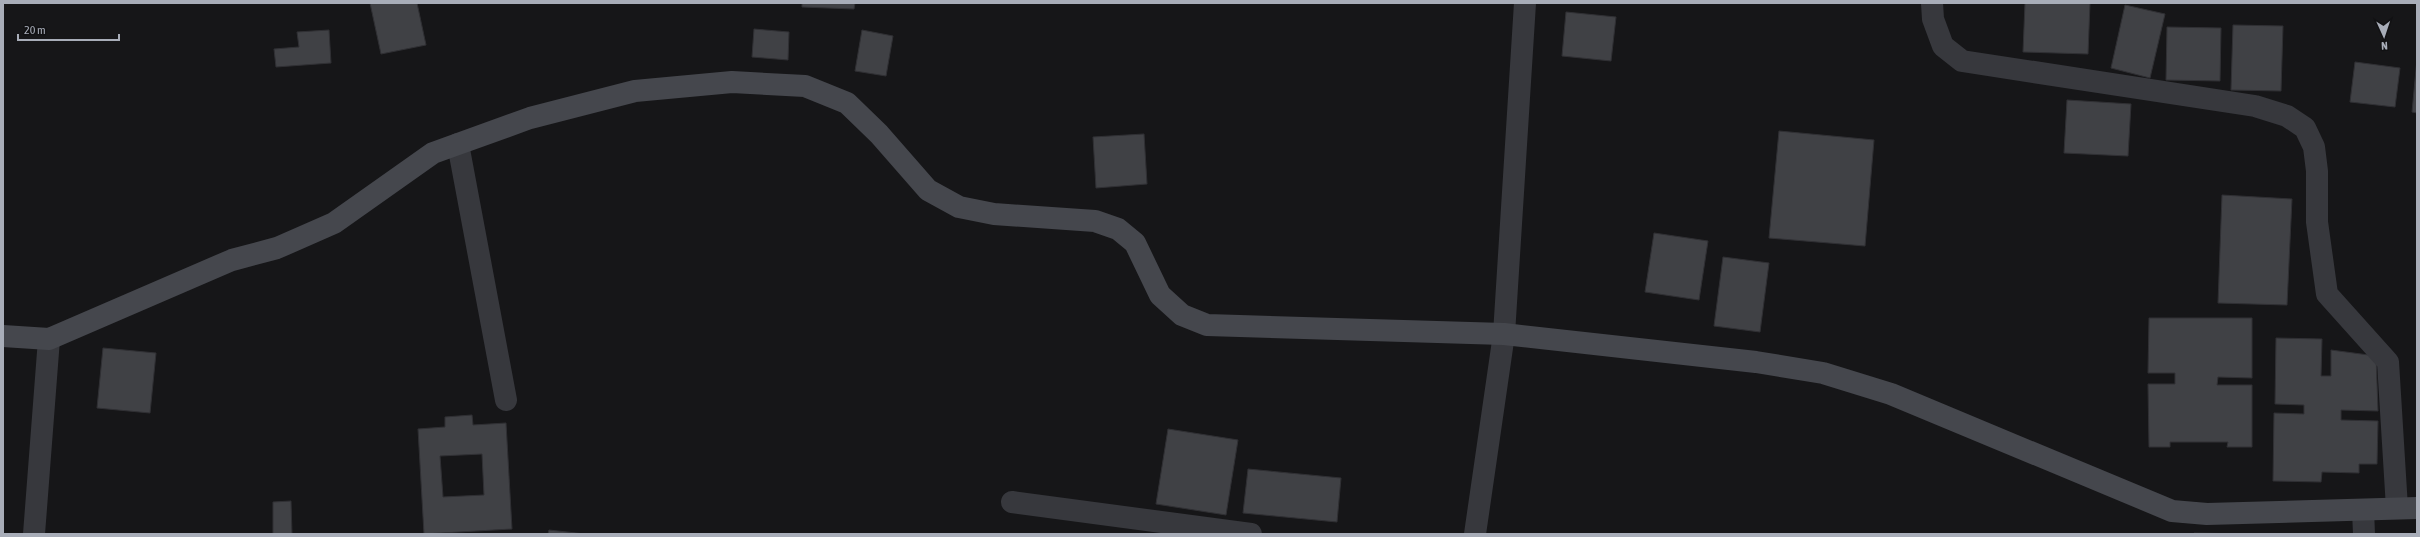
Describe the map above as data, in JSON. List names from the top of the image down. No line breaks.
{"scale_bar":"20 m","north":"bottom"}
